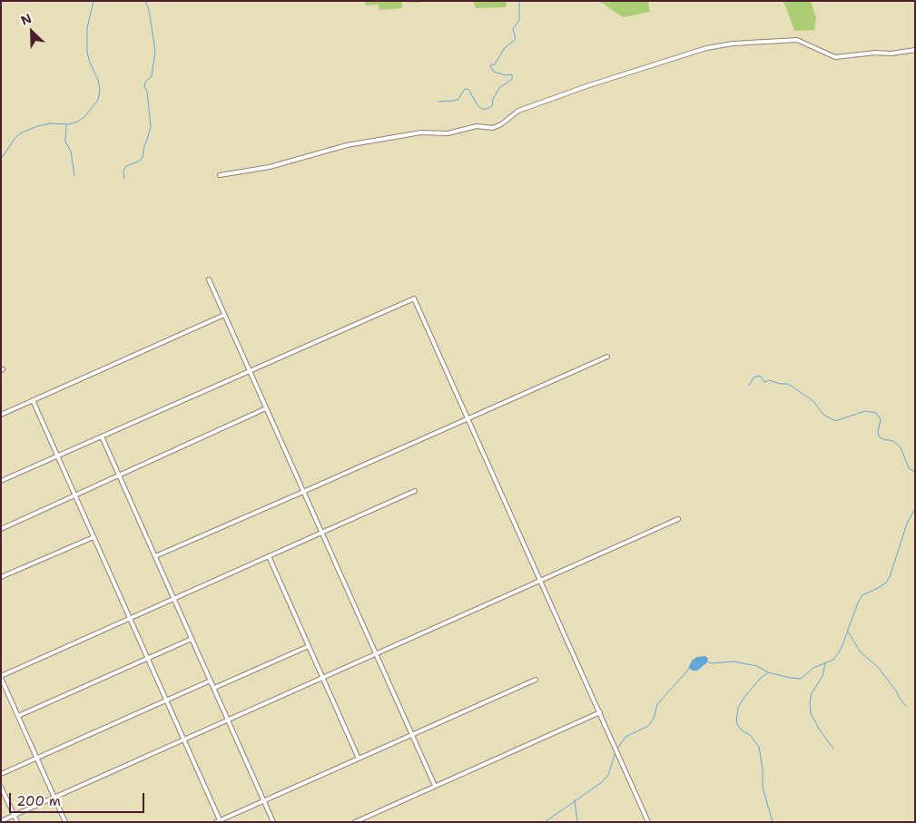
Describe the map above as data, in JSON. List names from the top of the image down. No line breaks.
{"scale_bar":"200 m","north":"top left"}
